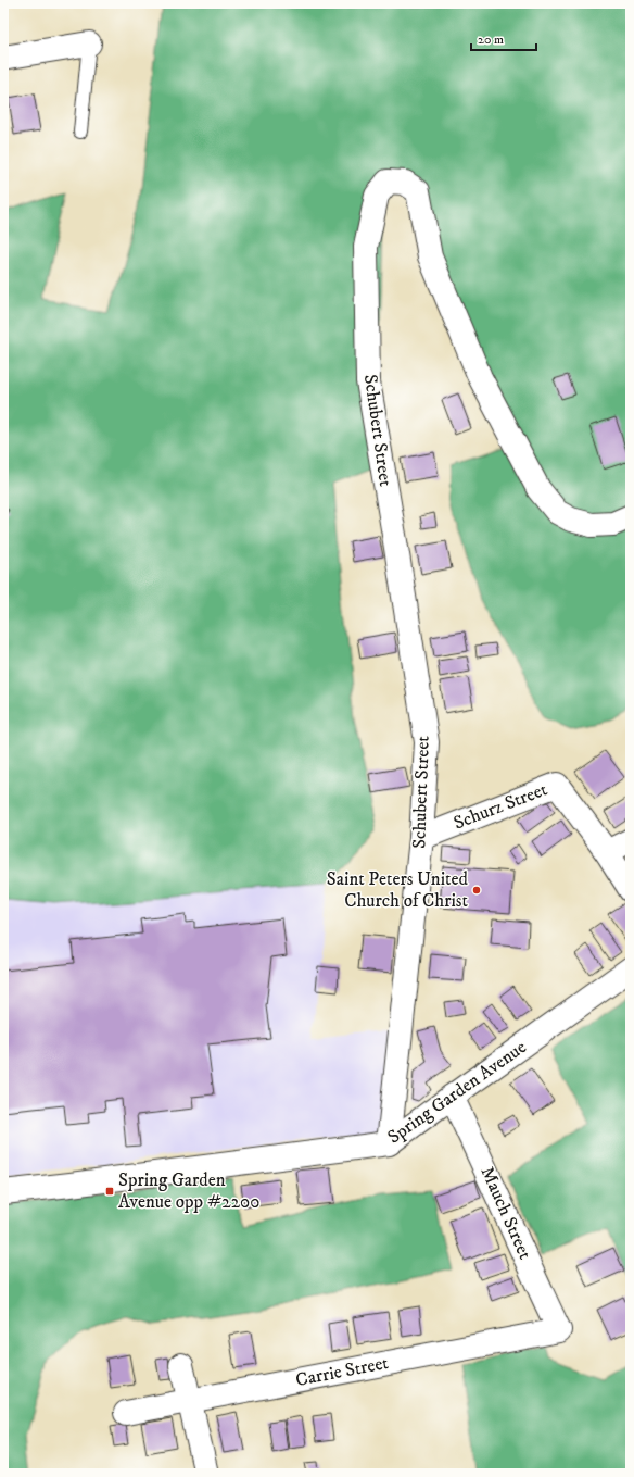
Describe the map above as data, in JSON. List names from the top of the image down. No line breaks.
{"streets":{"street":["Schubert Street","Schurz Street","Spring Garden Avenue","Mauch Street","Carrie Street"]},"crossings":[["Schubert Street","Schurz Street"],["Schubert Street","Spring Garden Avenue"],["Spring Garden Avenue","Mauch Street"],["Mauch Street","Carrie Street"]],"places":{"other":["Saint Peters United Church of Christ"],"transit":["Spring Garden Avenue opp #2200"]},"scale_bar":"20 m"}
